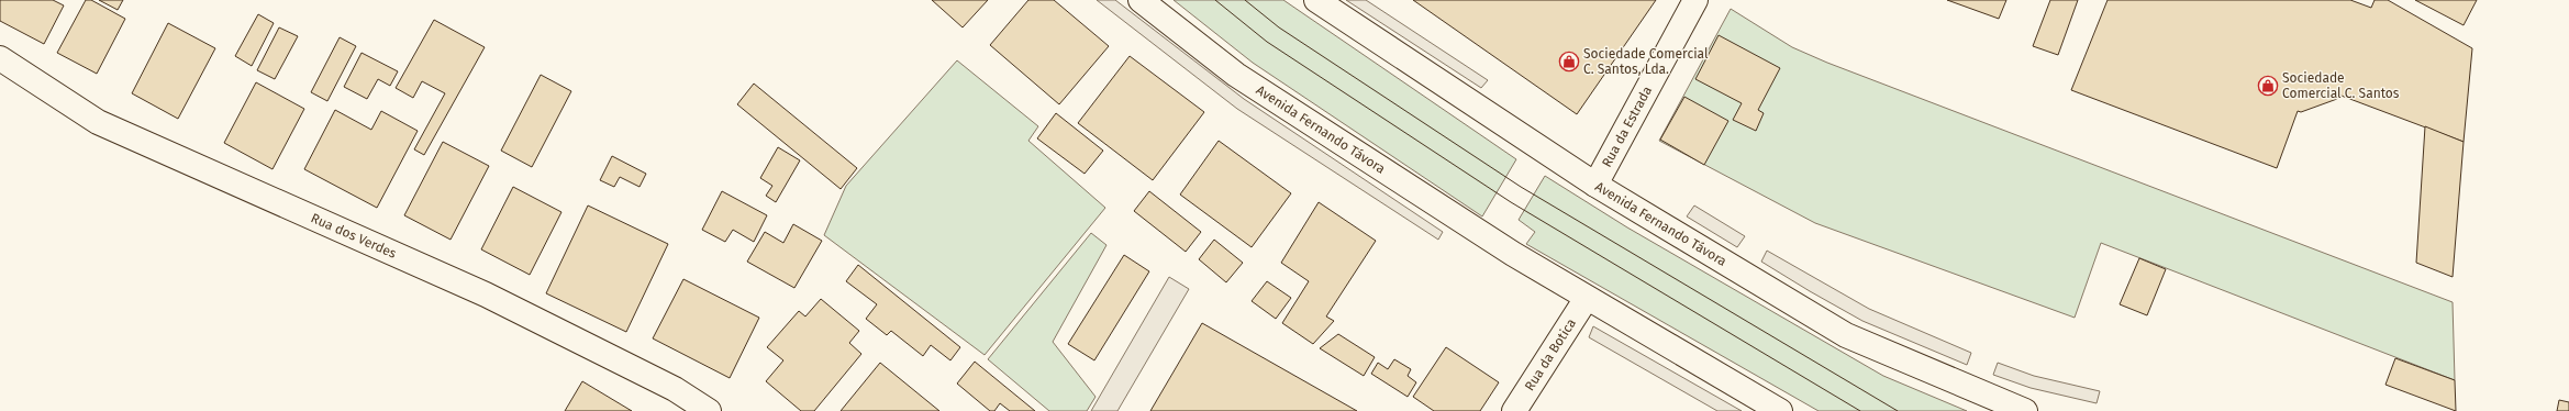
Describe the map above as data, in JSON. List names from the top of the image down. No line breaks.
{"streets":{"main road":["Rua da Estrada","Avenida Fernando Távora","Rua dos Verdes","Rua da Botica"]},"crossings":[["Rua da Estrada","Avenida Fernando Távora"],["Avenida Fernando Távora","Rua da Botica"]],"places":{"shop":["Sociedade Comercial C. Santos, Lda.","Sociedade Comercial C. Santos"]}}
